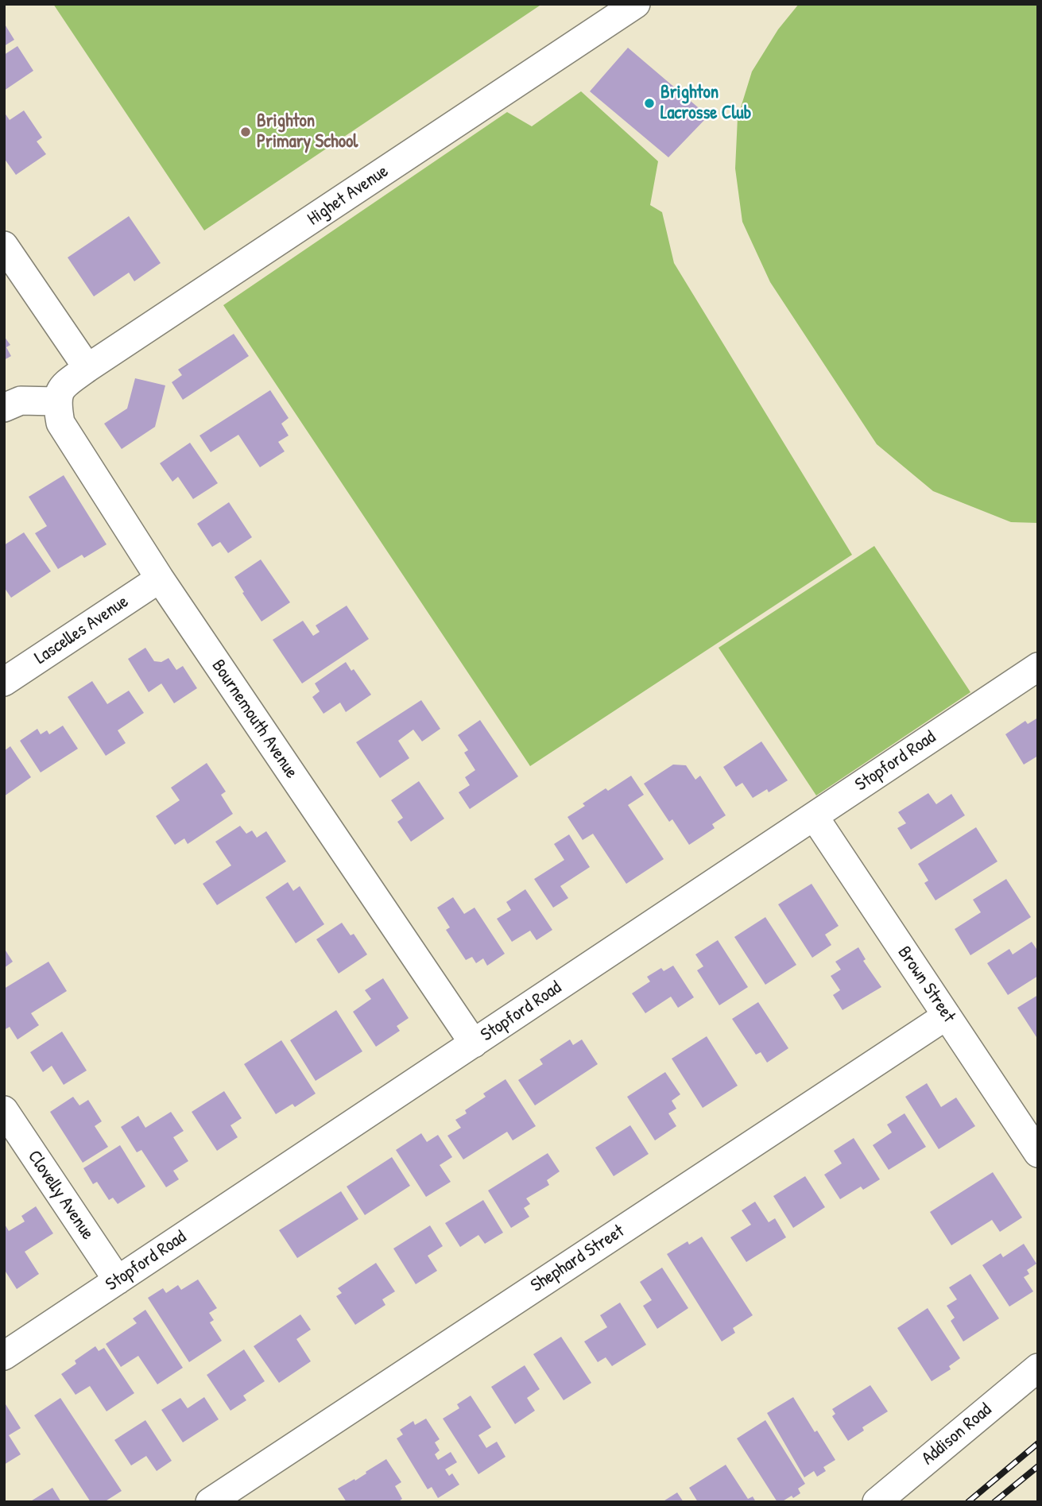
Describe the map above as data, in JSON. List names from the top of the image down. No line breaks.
{"streets":{"street":["Highet Avenue","Lascelles Avenue","Bournemouth Avenue","Stopford Road","Brown Street","Clovelly Avenue","Shephard Street","Addison Road"]},"crossings":[["Highet Avenue","Bournemouth Avenue"],["Lascelles Avenue","Bournemouth Avenue"],["Bournemouth Avenue","Stopford Road"],["Stopford Road","Brown Street"],["Stopford Road","Clovelly Avenue"],["Brown Street","Shephard Street"]],"places":["Brighton Lacrosse Club","Brighton Primary School"]}
